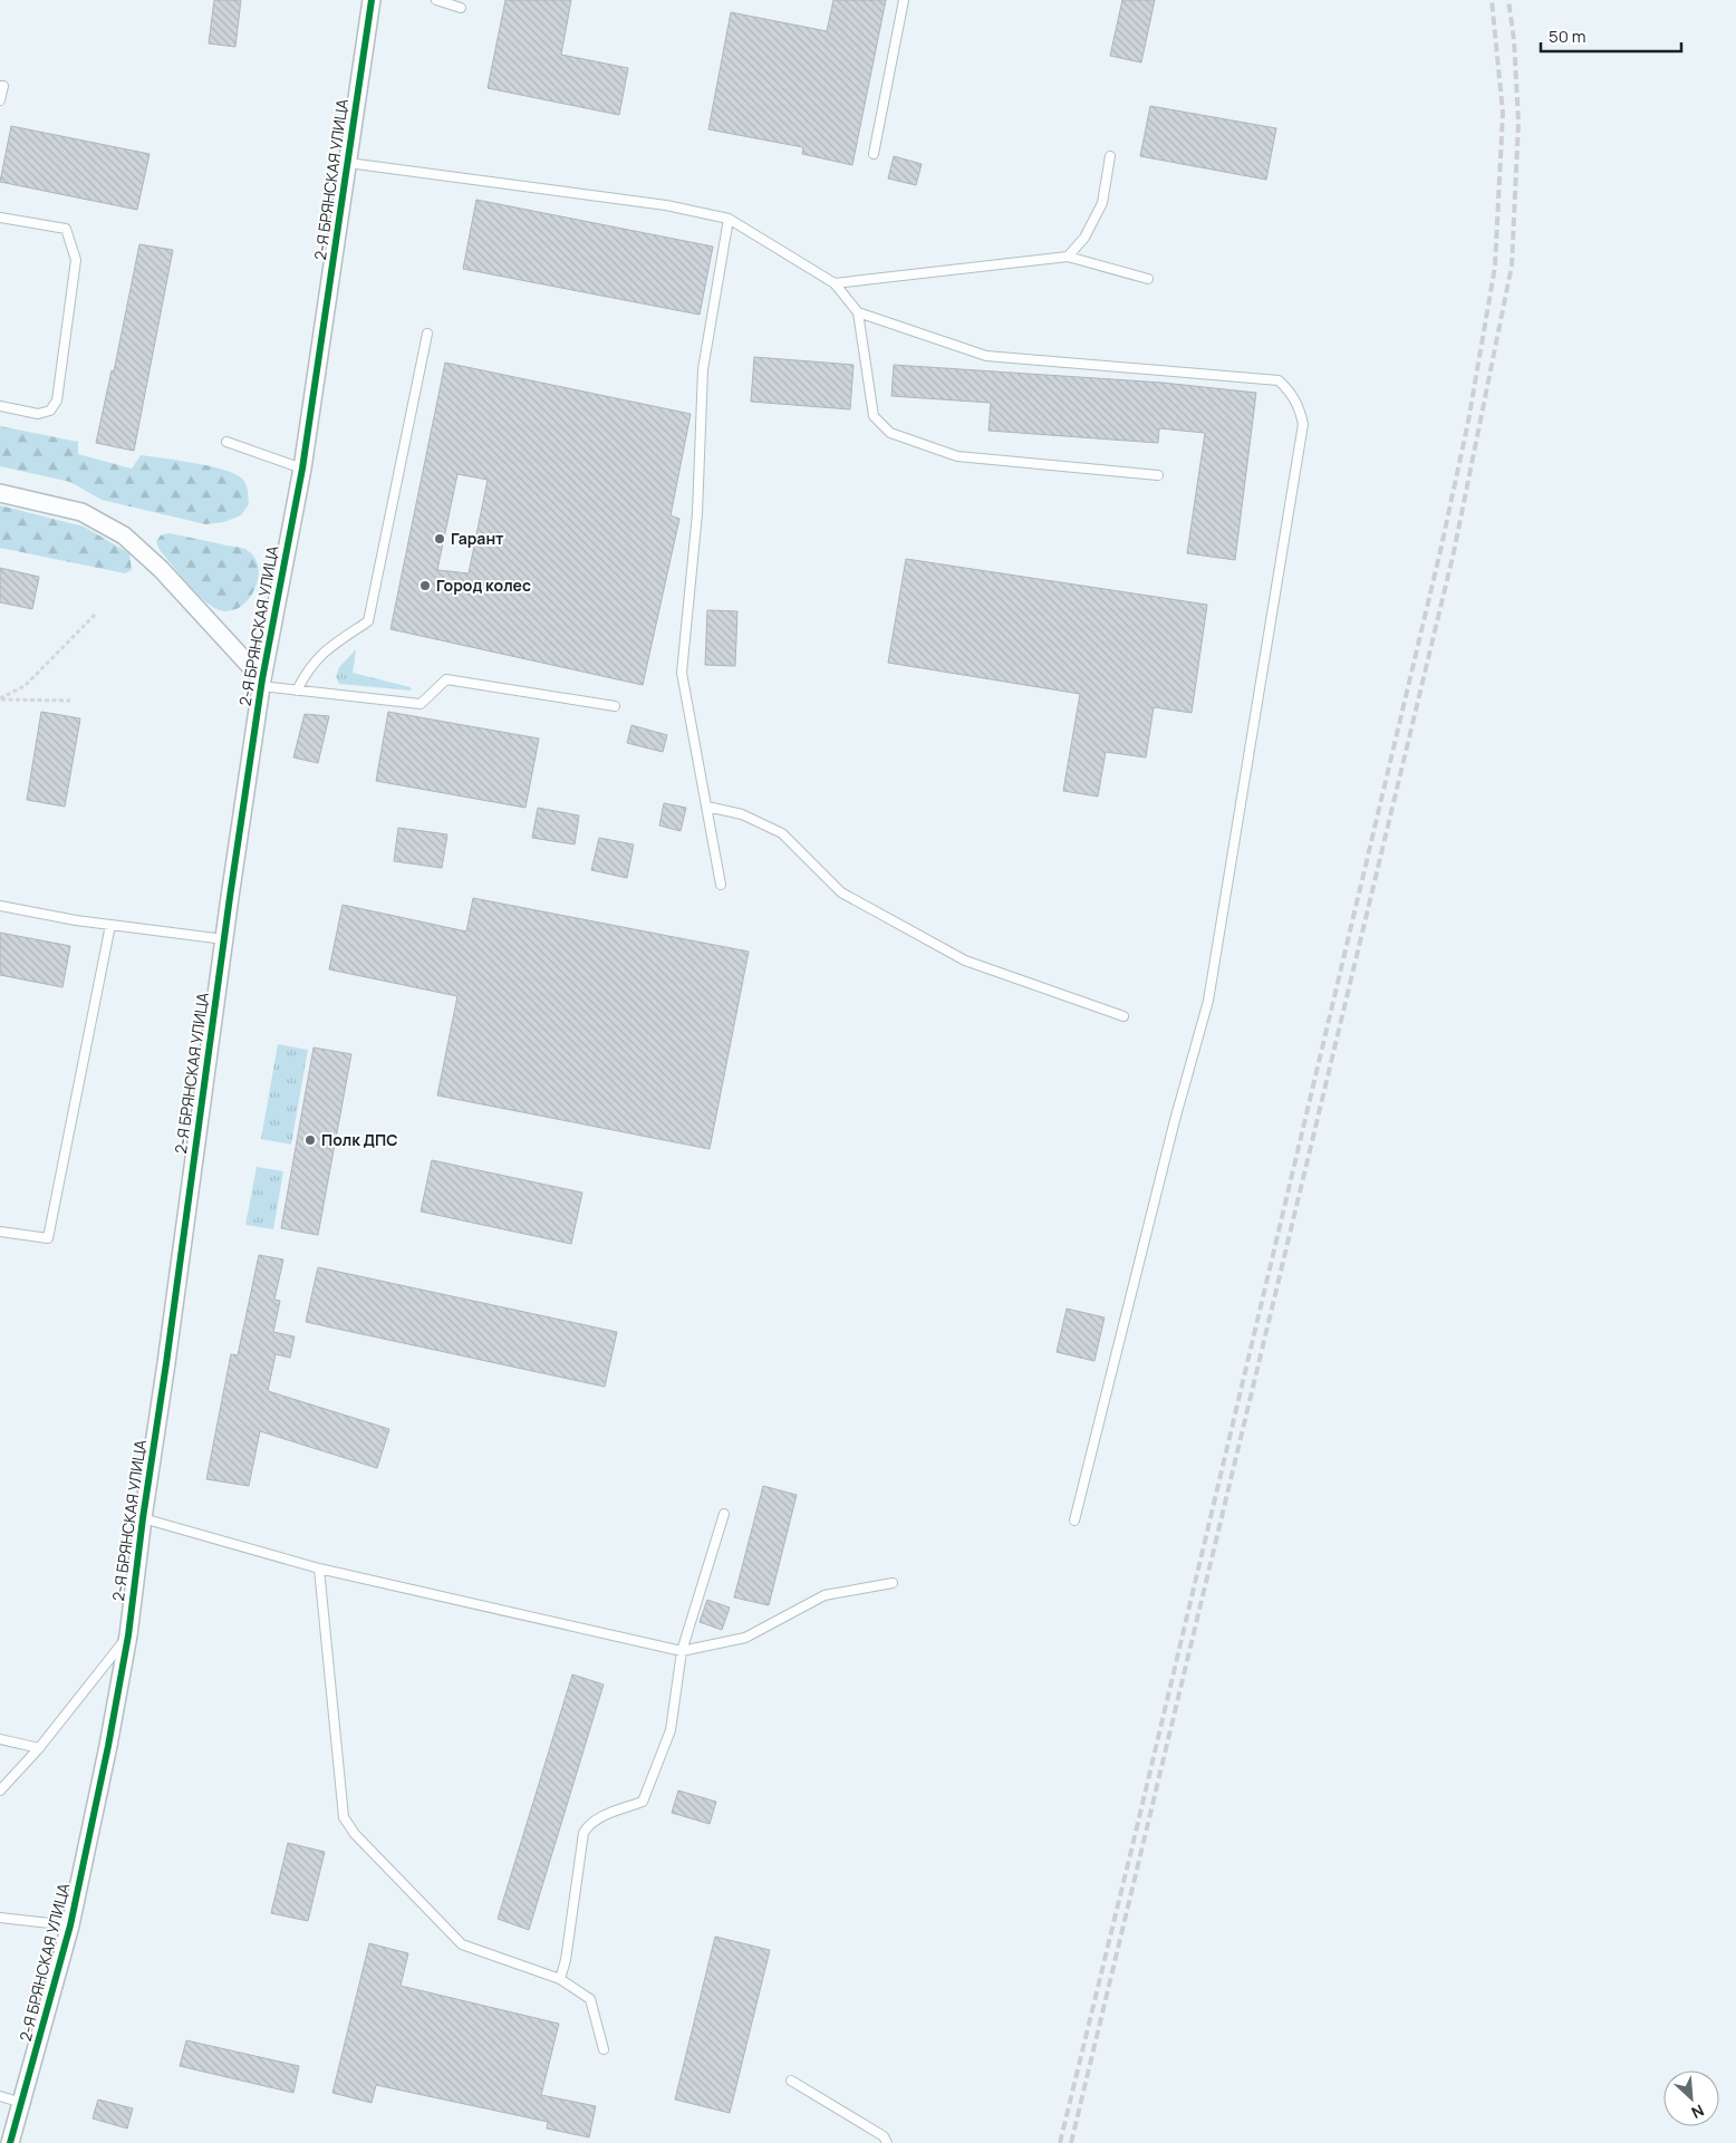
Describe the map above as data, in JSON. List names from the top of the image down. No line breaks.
{"streets":{"street":["2-Я БРЯНСКАЯ УЛИЦА"]},"places":["Гарант","Город колес","Полк ДПС"],"scale_bar":"50 m","north":"bottom right"}
